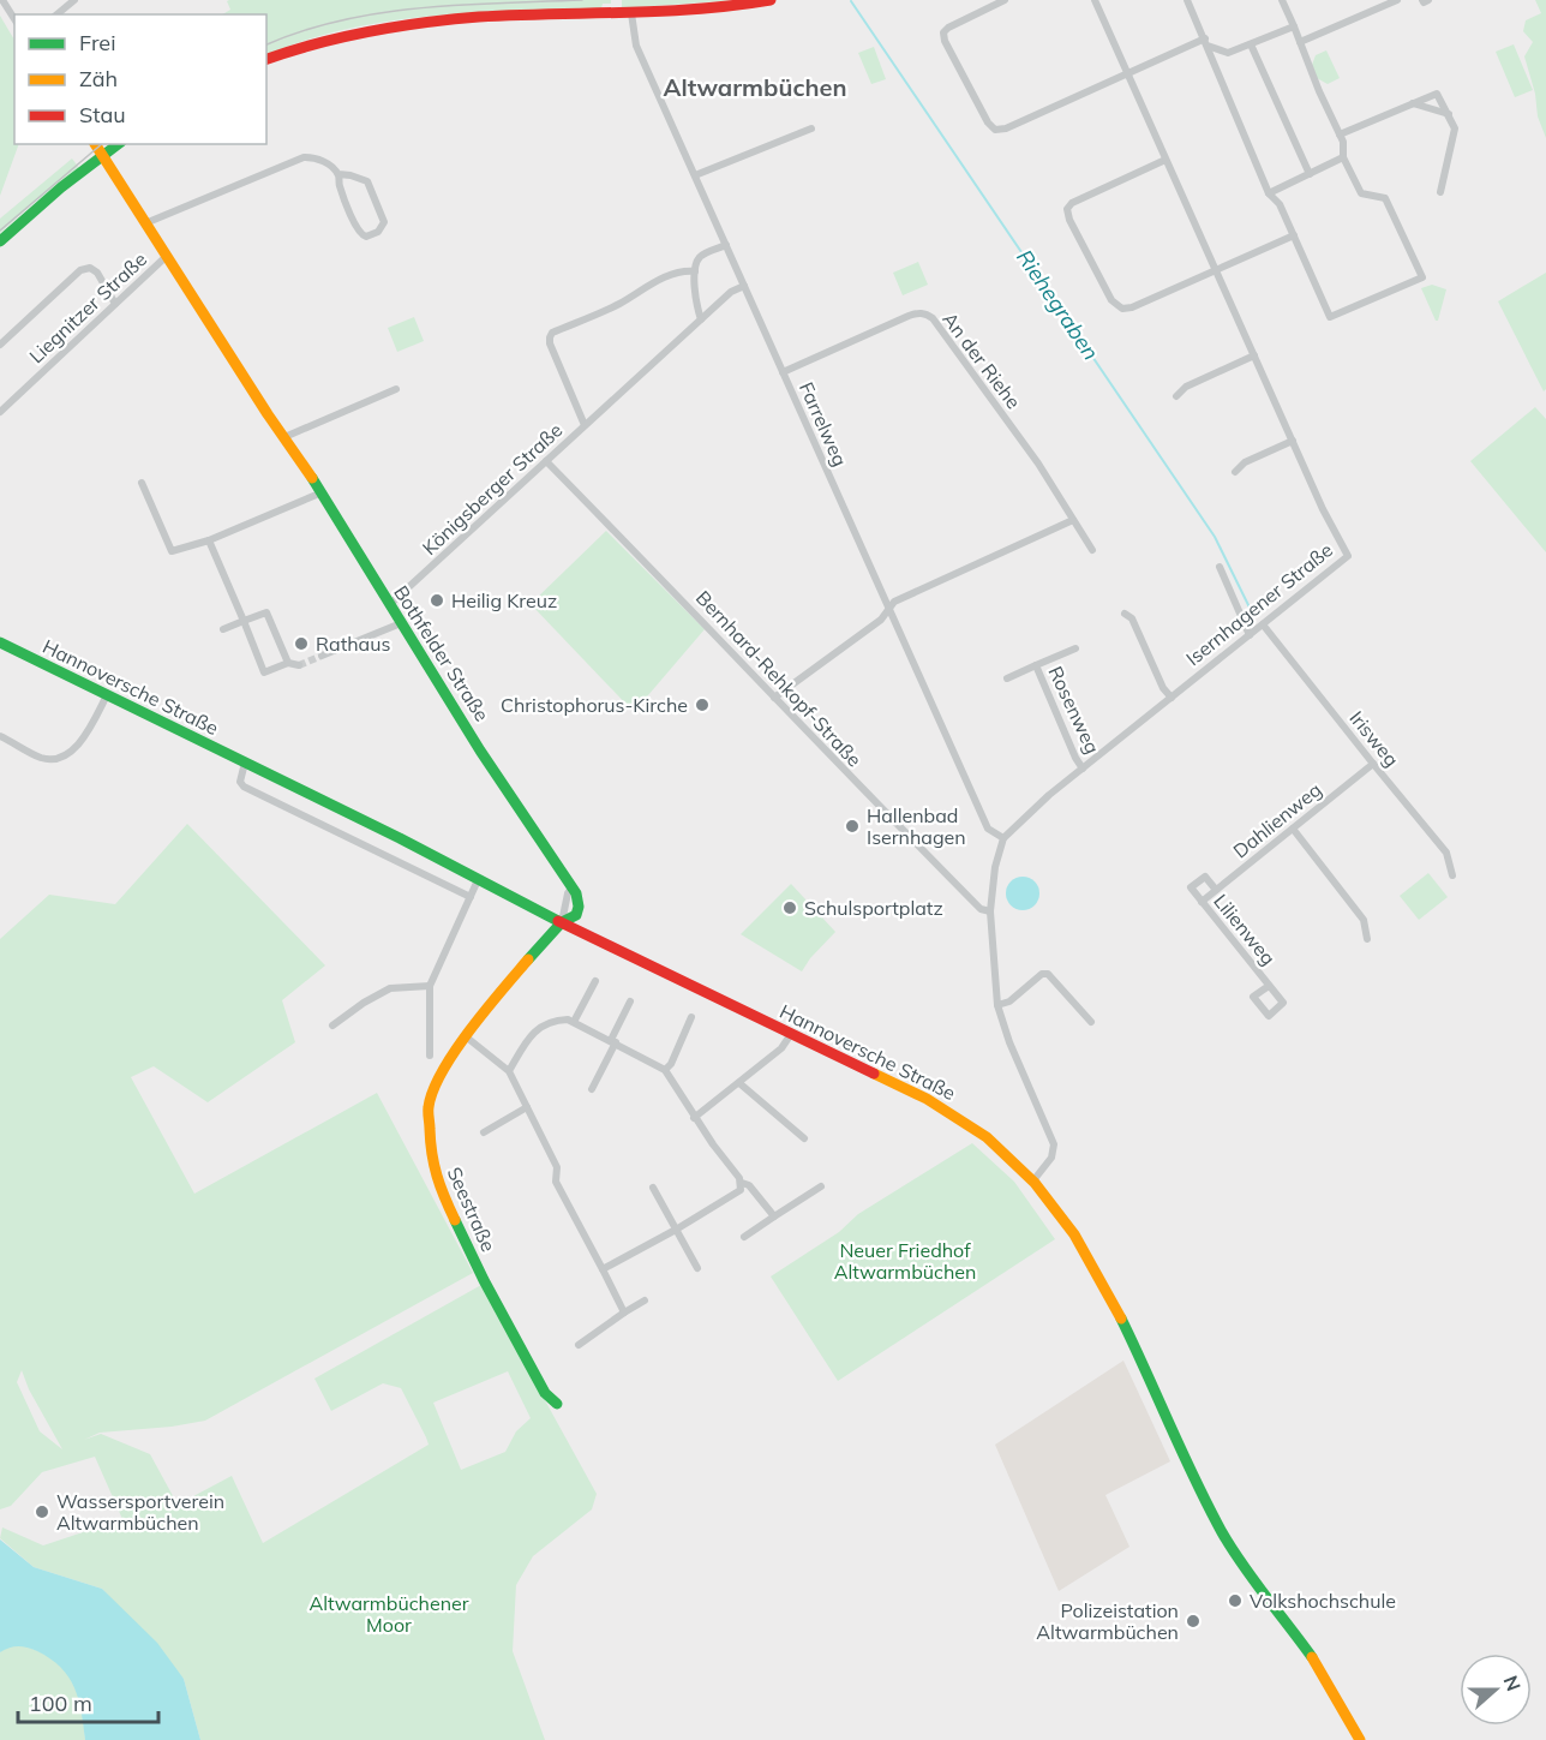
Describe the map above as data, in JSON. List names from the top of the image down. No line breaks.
{"streets":{"main road":["Bothfelder Straße","Hannoversche Straße","Seestraße"],"street":["Liegnitzer Straße","An der Riehe","Farrelweg","Königsberger Straße","Isernhagener Straße","Bernhard-Rehkopf-Straße","Rosenweg","Irisweg","Dahlienweg","Lilienweg"]},"crossings":[["Liegnitzer Straße","Bothfelder Straße"],["An der Riehe","Farrelweg"],["Farrelweg","Königsberger Straße"],["Farrelweg","Isernhagener Straße"],["Königsberger Straße","Bothfelder Straße"],["Königsberger Straße","Bernhard-Rehkopf-Straße"],["Isernhagener Straße","Rosenweg"],["Isernhagener Straße","Irisweg"],["Bothfelder Straße","Hannoversche Straße"],["Bothfelder Straße","Seestraße"],["Hannoversche Straße","Seestraße"],["Irisweg","Dahlienweg"],["Dahlienweg","Lilienweg"]],"districts":["Altwarmbüchen"],"water":["Riehegraben"],"parks":["Neuer Friedhof Altwarmbüchen","Altwarmbüchener Moor"],"places":["Heilig Kreuz","Rathaus","Christophorus-Kirche","Hallenbad Isernhagen","Schulsportplatz","Wassersportverein Altwarmbüchen","Volkshochschule","Polizeistation Altwarmbüchen"],"legend":["Frei","Zäh","Stau"],"scale_bar":"100 m","north":"right"}
